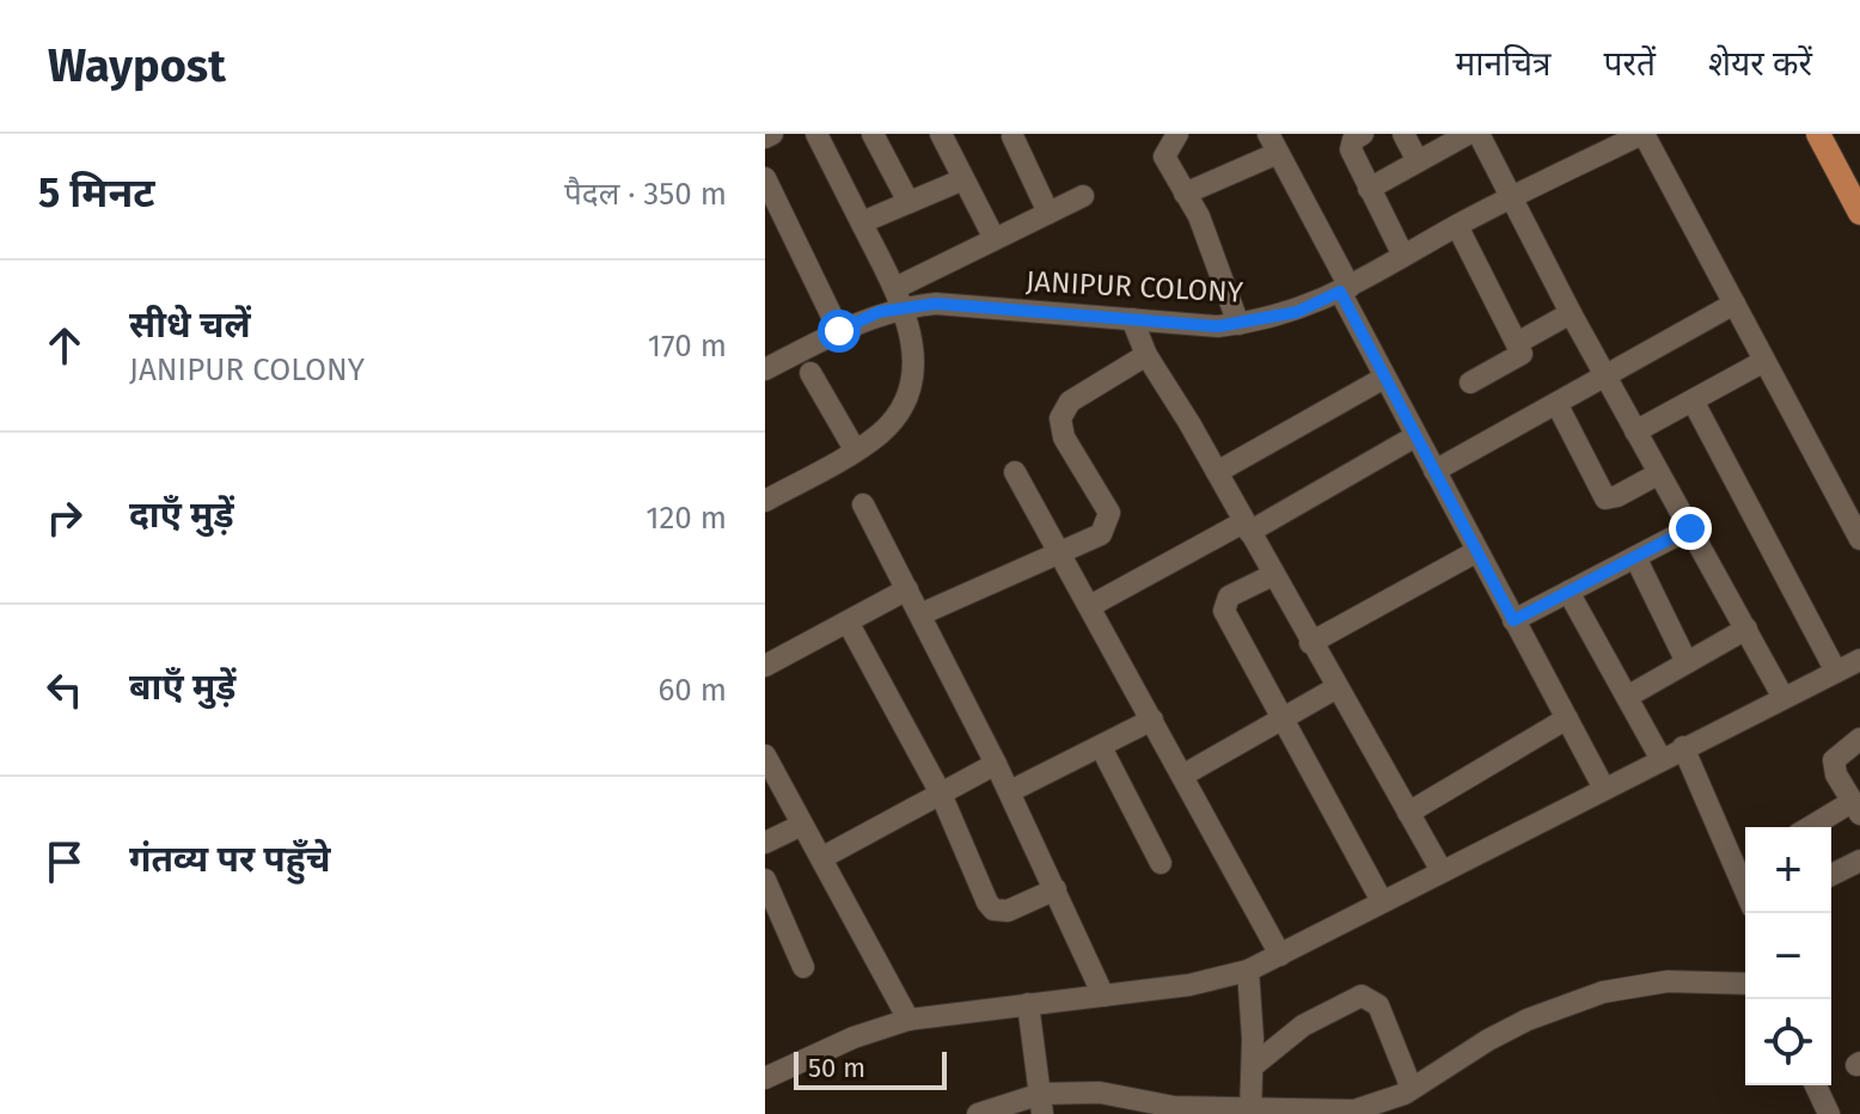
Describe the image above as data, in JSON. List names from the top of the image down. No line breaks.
{"streets":{"street":["JANIPUR COLONY"]},"scale_bar":"50 m","page":{"header":"Waypost","nav":["मानचित्र","परतें","शेयर करें"],"heading":["5 मिनट","पैदल · 350 m"],"list":[["सीधे चलें","JANIPUR COLONY","170 m"],["दाएँ मुड़ें","120 m"],["बाएँ मुड़ें","60 m"],"गंतव्य पर पहुँचे"],"map_buttons":["+","−"],"scale":"50 m"}}
